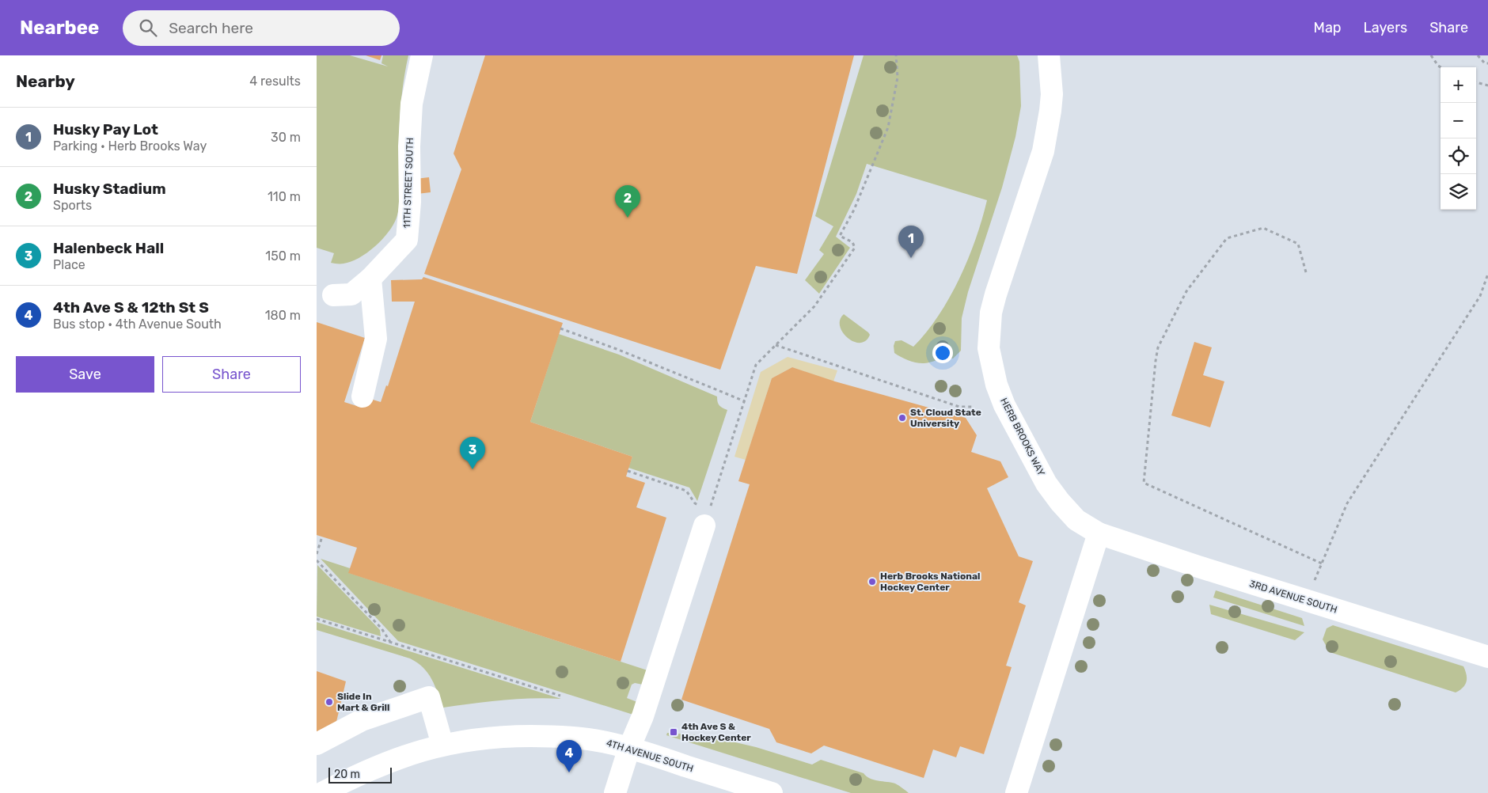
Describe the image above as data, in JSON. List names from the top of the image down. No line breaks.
{"streets":{"street":["11TH STREET SOUTH","HERB BROOKS WAY","3RD AVENUE SOUTH","4TH AVENUE SOUTH"]},"crossings":[["HERB BROOKS WAY","3RD AVENUE SOUTH"]],"places":{"other":["St. Cloud State University","Herb Brooks National Hockey Center","Slide In Mart & Grill"],"transit":["4th Ave S & Hockey Center"]},"scale_bar":"20 m","page":{"header":"Nearbee","search":"Search here","nav":["Map","Layers","Share"],"heading":["Nearby","4 results"],"map_buttons":["+","−"],"list":[{"mark":"1","name":"Husky Pay Lot","note":"Parking · Herb Brooks Way","value":"30 m"},{"mark":"2","name":"Husky Stadium","note":"Sports","value":"110 m"},{"mark":"3","name":"Halenbeck Hall","note":"Place","value":"150 m"},{"mark":"4","name":"4th Ave S & 12th St S","note":"Bus stop · 4th Avenue South","value":"180 m"}],"pins":["2","1","3","4"],"buttons":["Save","Share"],"scale":"20 m"}}
